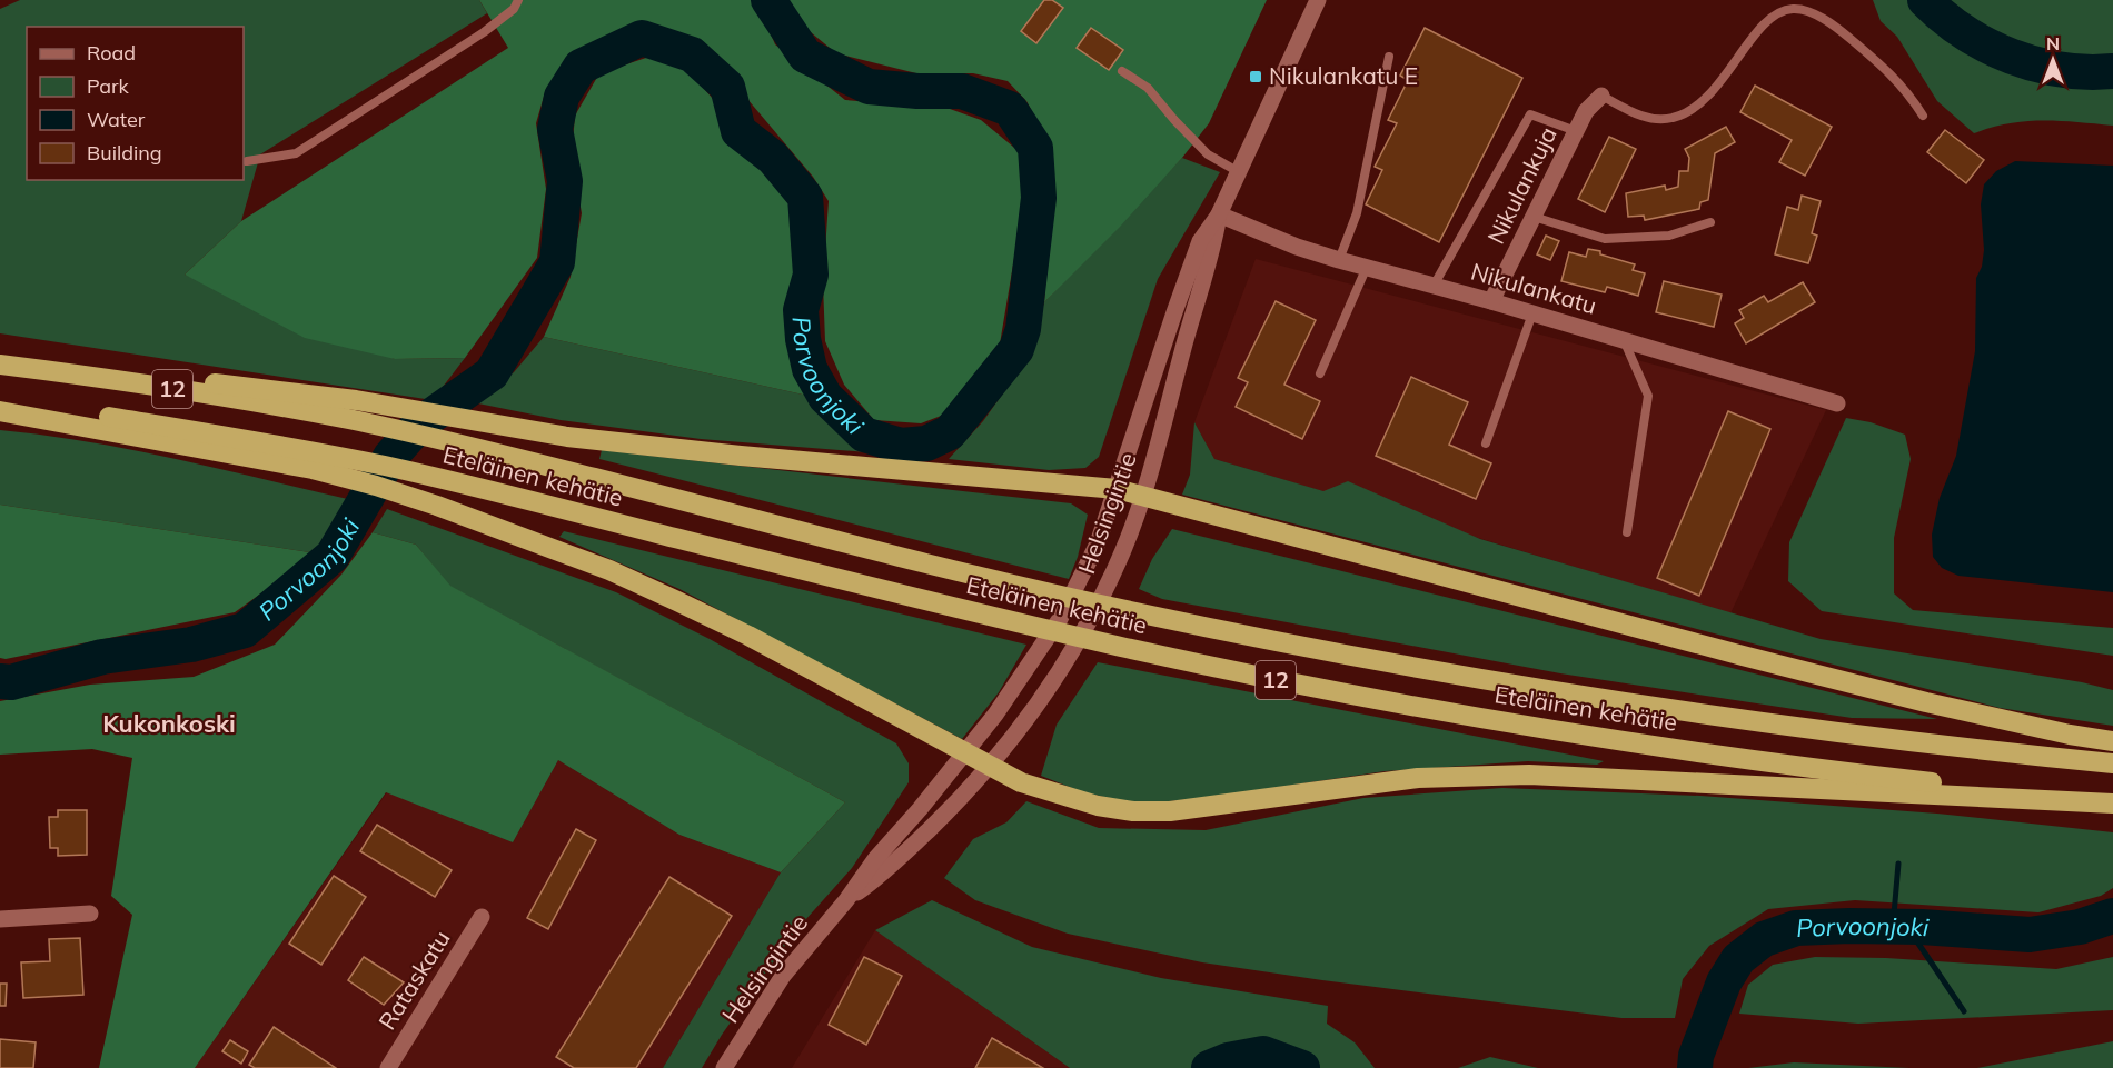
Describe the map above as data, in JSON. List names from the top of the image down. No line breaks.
{"streets":{"highway":["12","Eteläinen kehätie"],"main road":["Nikulankuja","Nikulankatu","Helsingintie","Rataskatu"]},"crossings":[["Nikulankuja","Nikulankatu"],["Nikulankatu","Helsingintie"]],"districts":["Kukonkoski"],"water":["Porvoonjoki"],"places":{"transit":["Nikulankatu E"]},"legend":["Road","Park","Water","Building"],"north":"top"}
